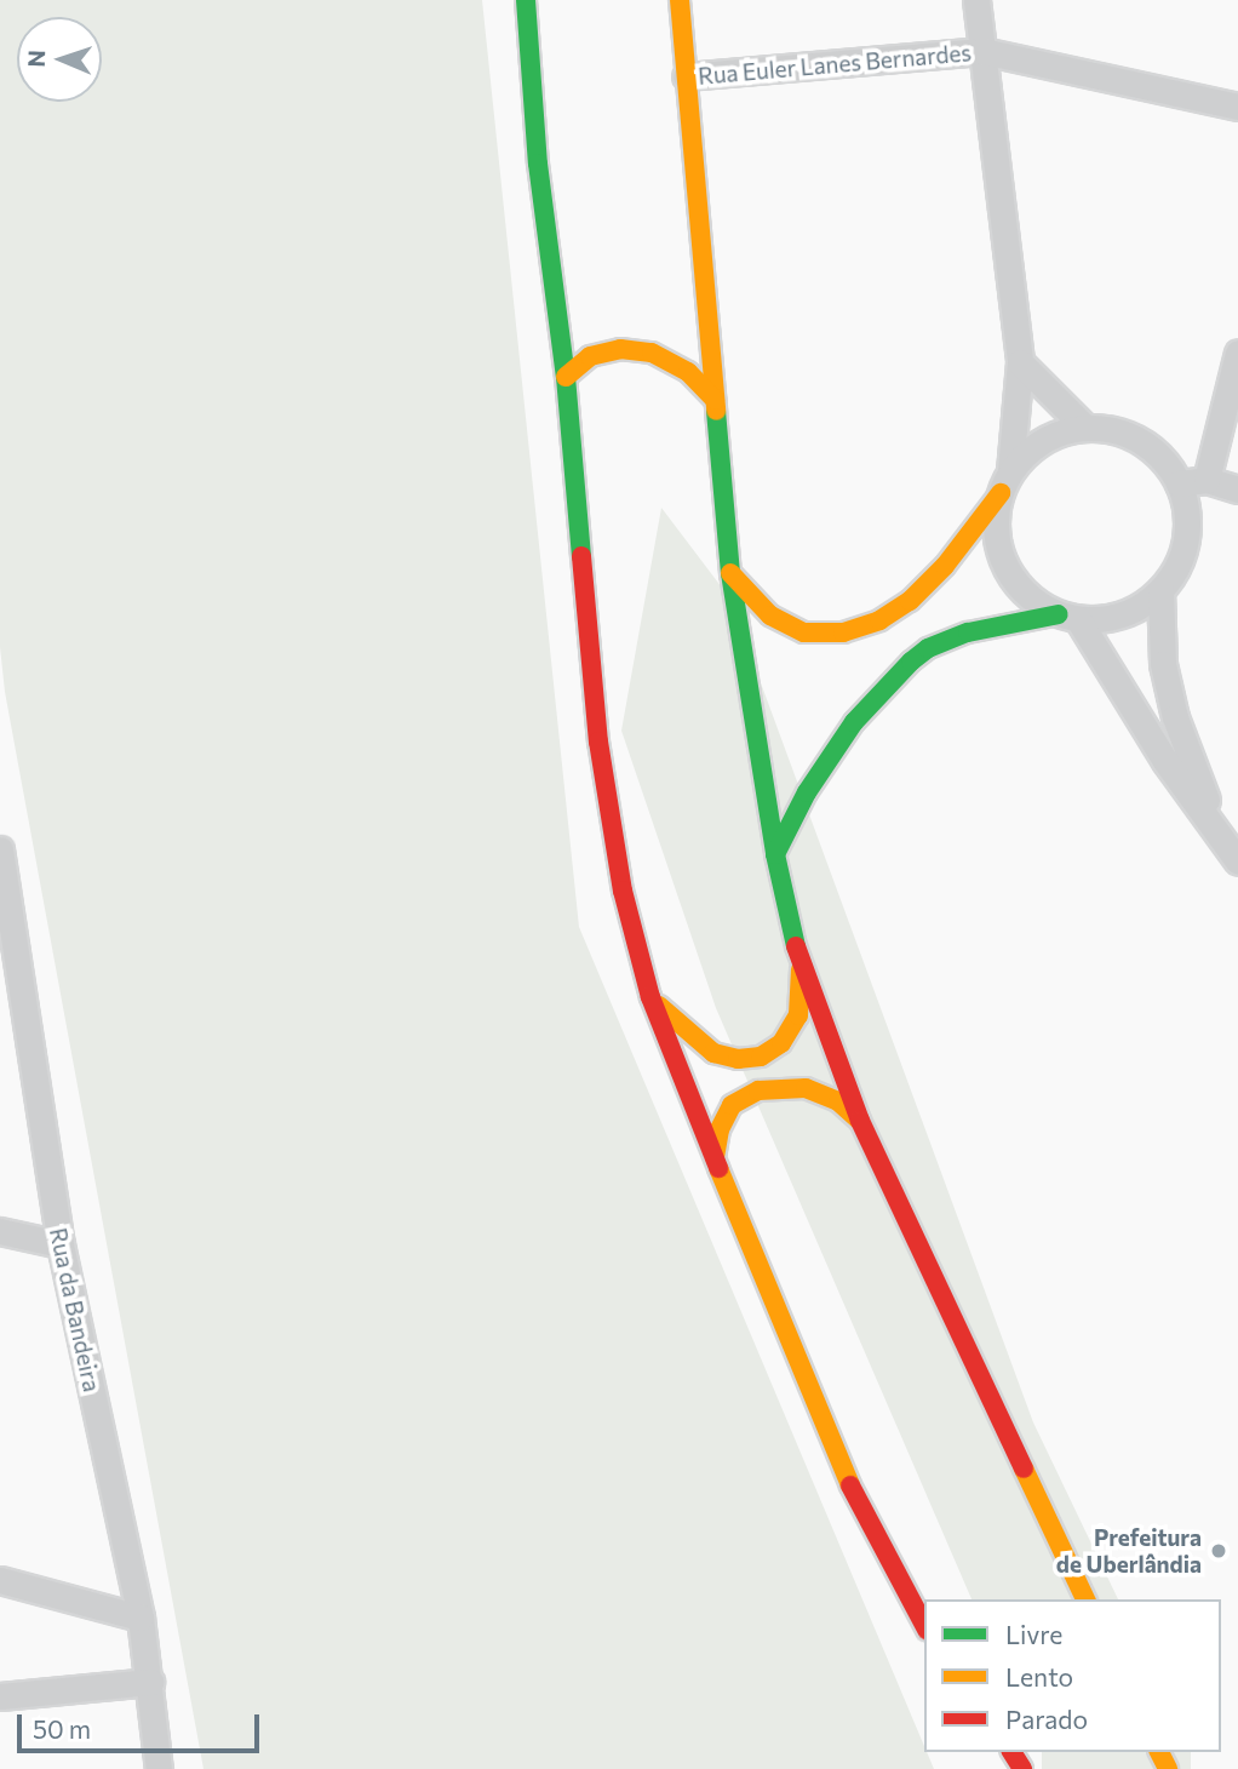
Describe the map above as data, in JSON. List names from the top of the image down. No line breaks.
{"streets":{"street":["Rua Euler Lanes Bernardes","Rua da Bandeira"]},"places":["Prefeitura de Uberlândia"],"legend":["Livre","Lento","Parado"],"scale_bar":"50 m","north":"left"}
